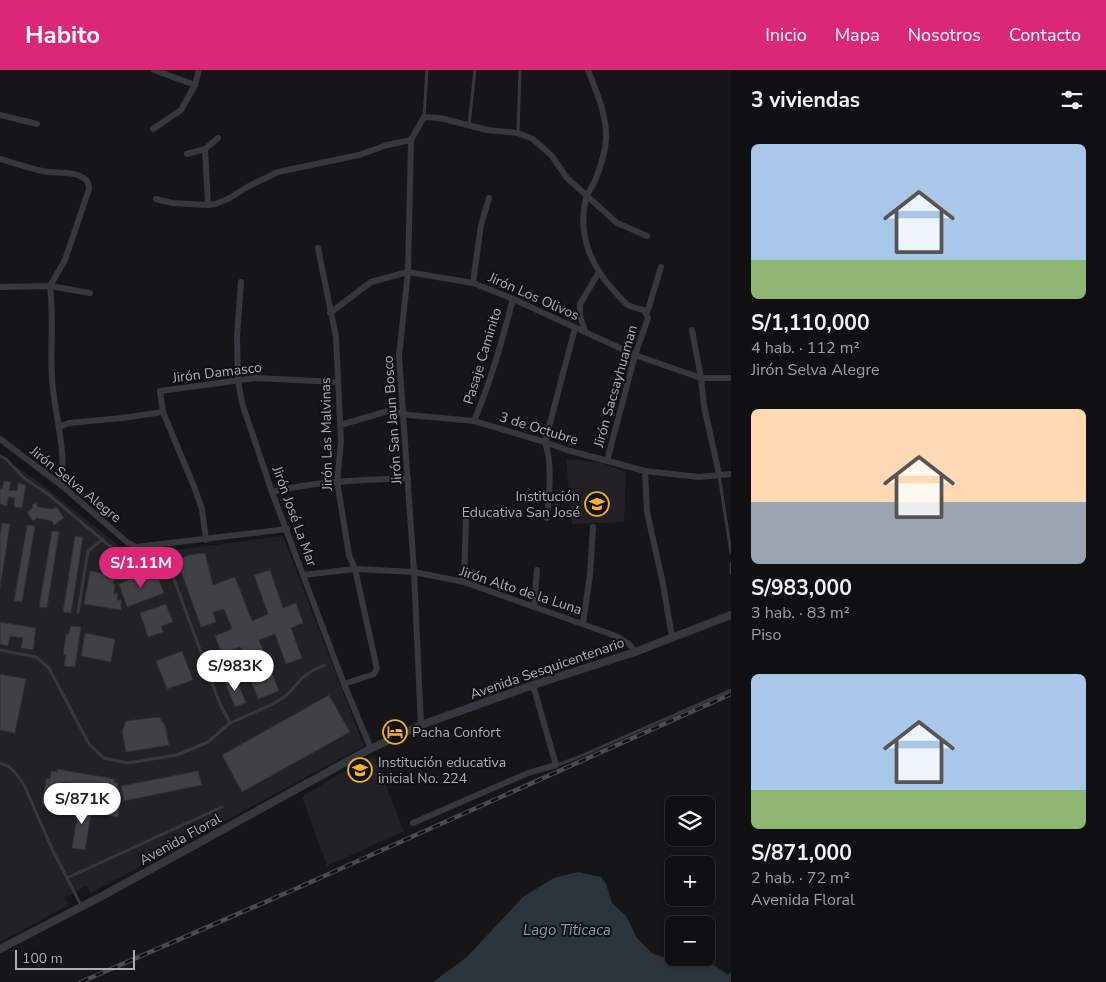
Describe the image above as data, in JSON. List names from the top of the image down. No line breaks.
{"streets":{"street":["Jirón Los Olivos","Pasaje Caminito","Jirón Damasco","Jirón Sacsayhuaman","Jirón San Jaun Bosco","3 de Octubre","Jirón Las Malvinas","Jirón Selva Alegre","Jirón José La Mar","Jirón Alto de la Luna","Avenida Sesquicentenario","Avenida Floral"]},"crossings":[["Jirón Los Olivos","Pasaje Caminito"],["Jirón Los Olivos","Jirón Sacsayhuaman"],["Jirón Los Olivos","Jirón San Jaun Bosco"],["Jirón Los Olivos","Jirón Las Malvinas"],["Pasaje Caminito","3 de Octubre"],["Jirón Damasco","Jirón Las Malvinas"],["Jirón Damasco","Jirón José La Mar"],["Jirón Sacsayhuaman","3 de Octubre"],["Jirón San Jaun Bosco","3 de Octubre"],["Jirón San Jaun Bosco","Jirón Alto de la Luna"],["Jirón San Jaun Bosco","Avenida Sesquicentenario"],["3 de Octubre","Jirón Las Malvinas"],["Jirón Las Malvinas","Jirón José La Mar"],["Jirón Las Malvinas","Jirón Alto de la Luna"],["Jirón Selva Alegre","Jirón José La Mar"],["Jirón José La Mar","Jirón Alto de la Luna"],["Jirón José La Mar","Avenida Sesquicentenario"],["Jirón José La Mar","Avenida Floral"],["Jirón Alto de la Luna","Avenida Sesquicentenario"],["Avenida Sesquicentenario","Avenida Floral"]],"water":["Lago Titicaca"],"places":{"school or university":["Institución Educativa San José","Institución educativa inicial No. 224"],"hotel":["Pacha Confort"]},"scale_bar":"100 m","page":{"header":"Habito","nav":["Inicio","Mapa","Nosotros","Contacto"],"heading":"3 viviendas","list":[{"name":"S/1,110,000","note":"4 hab. · 112 m² · Jirón Selva Alegre"},{"name":"S/983,000","note":"3 hab. · 83 m² · Piso"},{"name":"S/871,000","note":"2 hab. · 72 m² · Avenida Floral"}],"price":["S/1.11M","S/983K","S/871K"],"map_buttons":["+","−"],"scale":"100 m"}}
